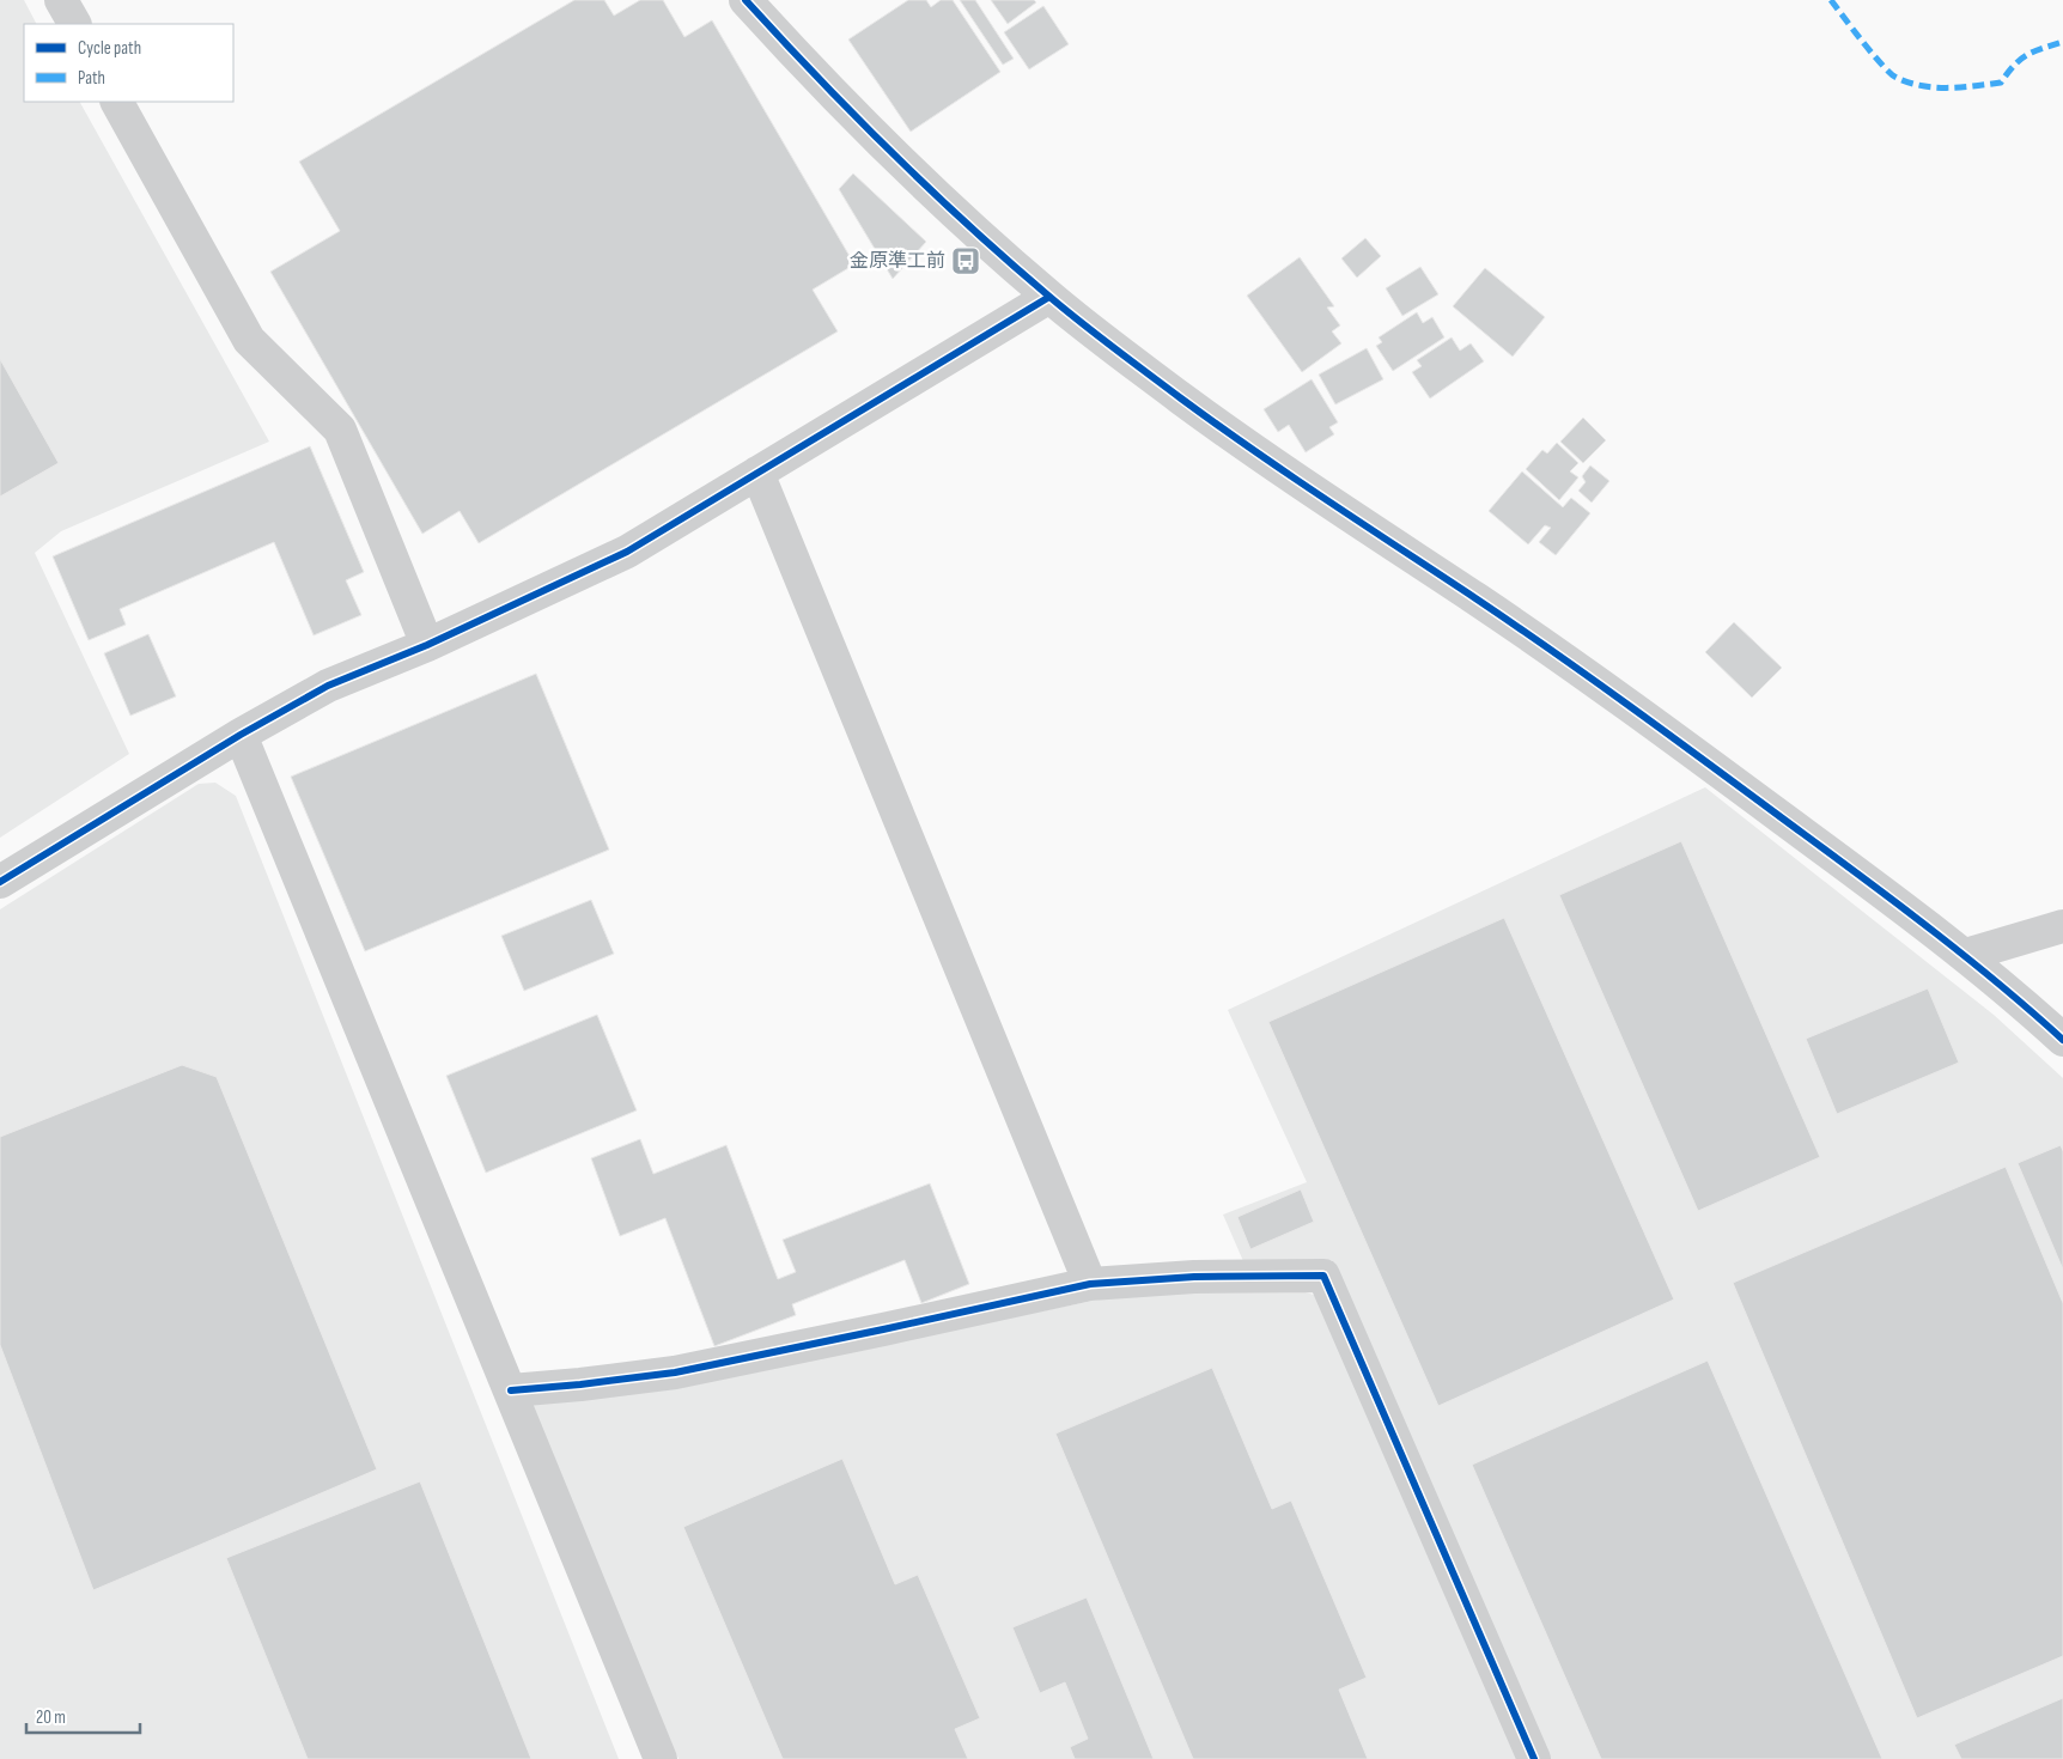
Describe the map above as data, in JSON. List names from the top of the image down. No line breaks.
{"places":{"bus stop":["金原準工前"]},"legend":["Cycle path","Path"],"scale_bar":"20 m"}
